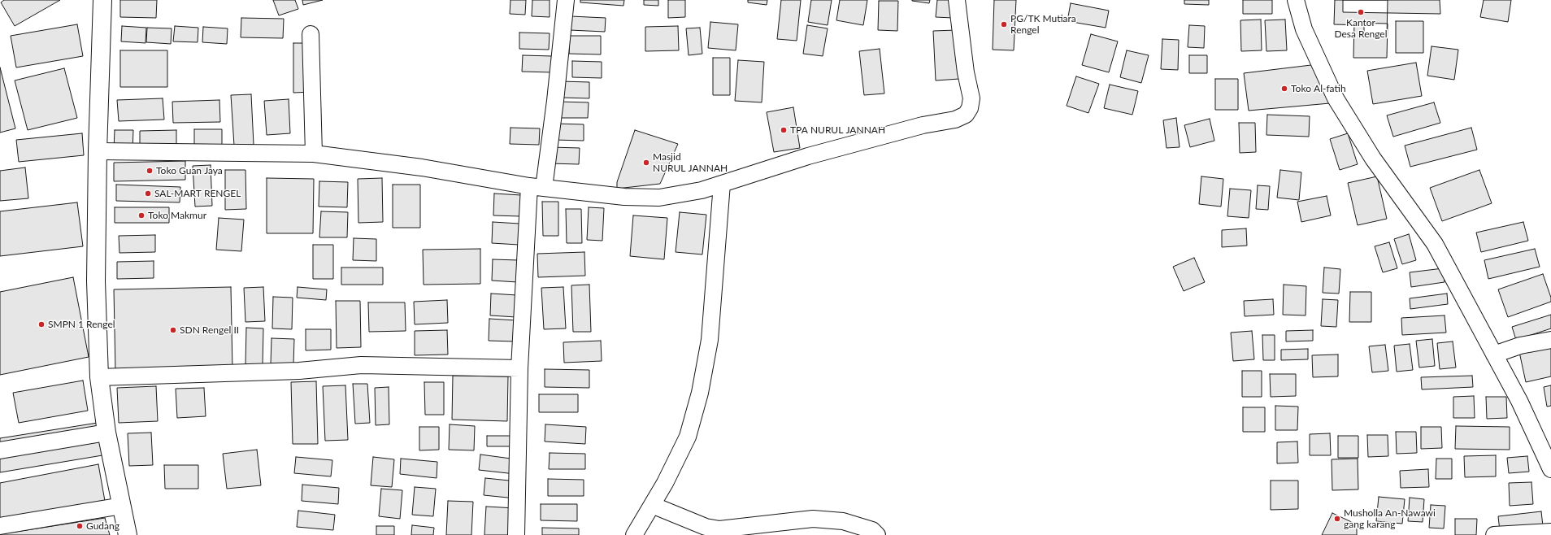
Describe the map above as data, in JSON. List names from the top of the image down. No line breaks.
{"places":["Kantor Desa Rengel","PG/TK Mutiara Rengel","Toko Al-fatih","TPA NURUL JANNAH","Masjid NURUL JANNAH","Toko Guan Jaya","SAL-MART RENGEL","Toko Makmur","SMPN 1 Rengel","SDN Rengel II","Musholla An-Nawawi gang karang","Gudang"]}
